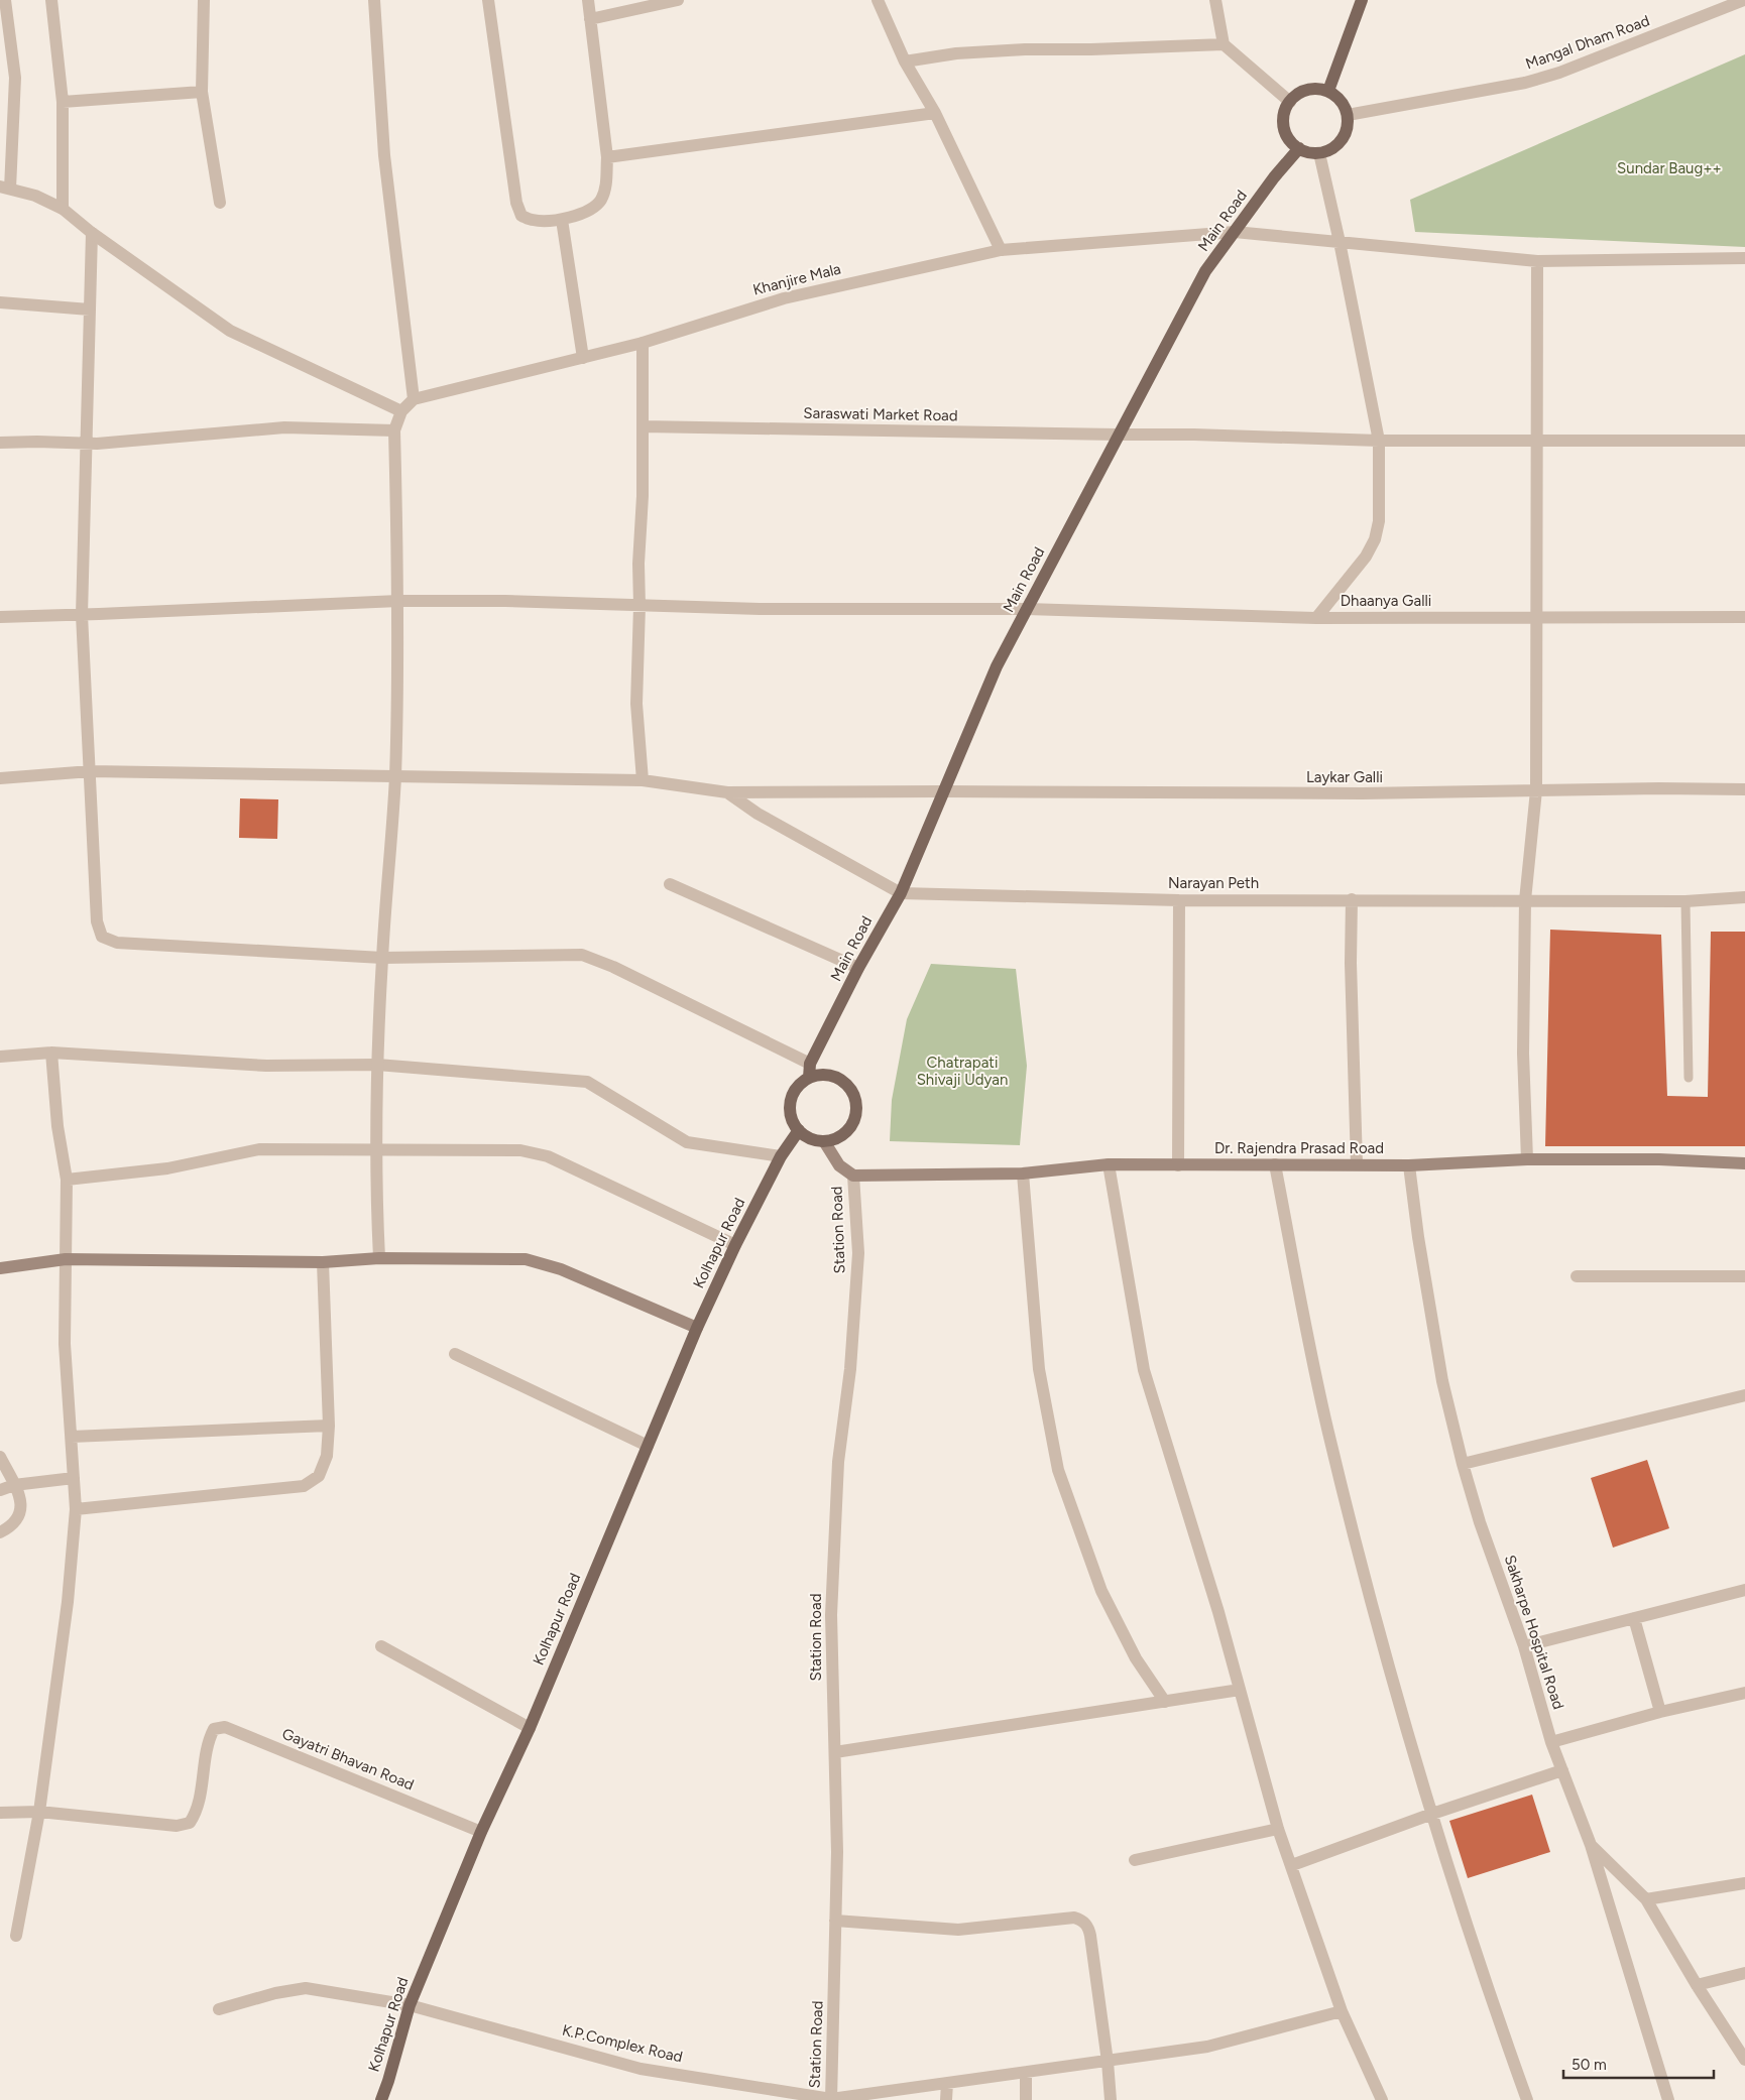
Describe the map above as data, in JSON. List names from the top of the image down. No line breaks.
{"streets":{"main road":["Main Road","Dr. Rajendra Prasad Road","Kolhapur Road"],"street":["Mangal Dham Road","Khanjire Mala","Saraswati Market Road","Dhaanya Galli","Laykar Galli","Narayan Peth","Station Road","Sakharpe Hospital Road","Gayatri Bhavan Road","K.P.Complex Road"]},"crossings":[["Mangal Dham Road","Main Road"],["Main Road","Khanjire Mala"],["Main Road","Saraswati Market Road"],["Main Road","Dhaanya Galli"],["Main Road","Laykar Galli"],["Main Road","Narayan Peth"],["Dr. Rajendra Prasad Road","Station Road"],["Dr. Rajendra Prasad Road","Sakharpe Hospital Road"],["Station Road","K.P.Complex Road"],["Kolhapur Road","Gayatri Bhavan Road"],["Kolhapur Road","K.P.Complex Road"]],"parks":["Sundar Baug++","Chatrapati Shivaji Udyan"],"scale_bar":"50 m"}
